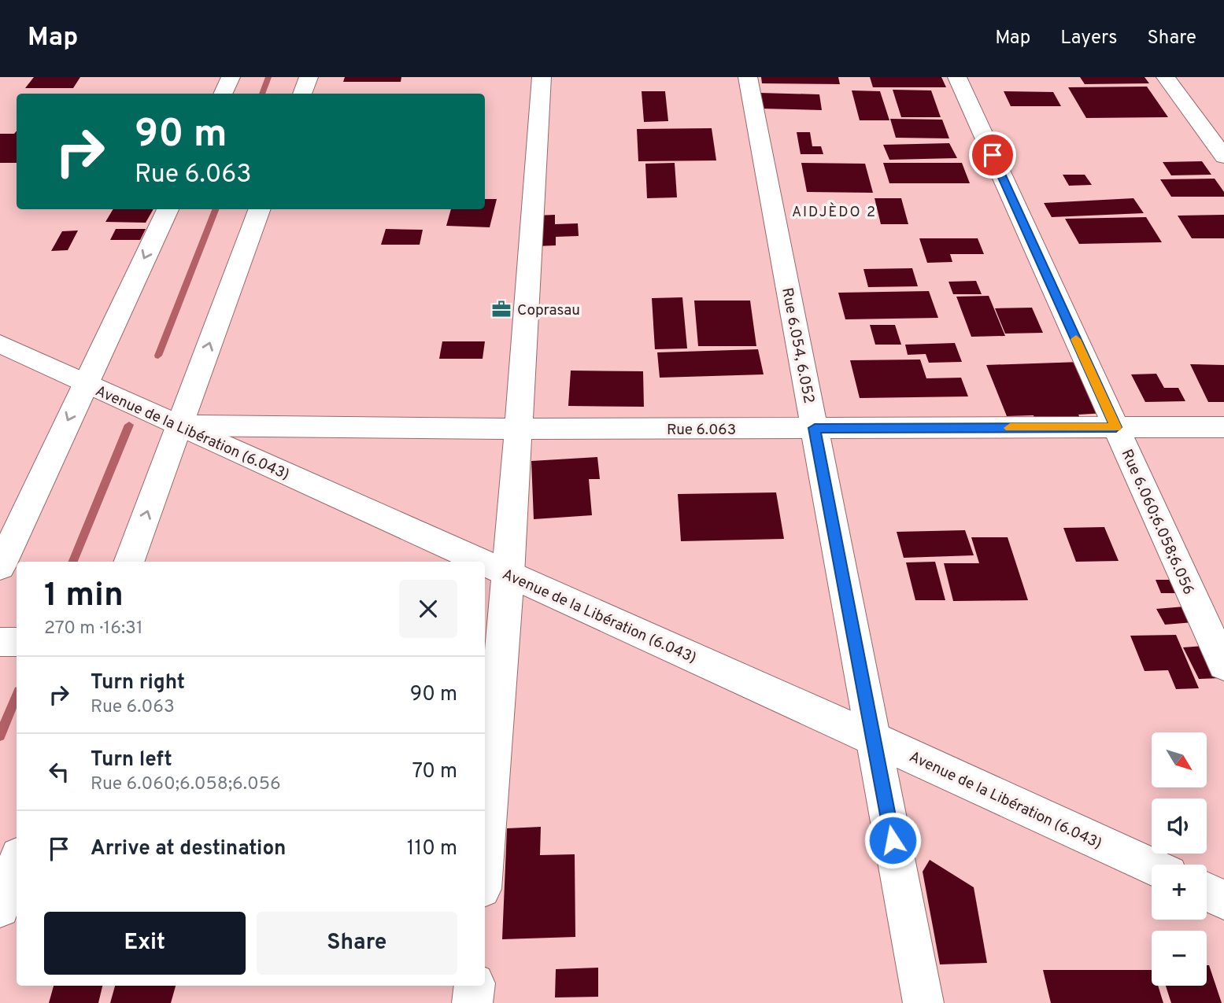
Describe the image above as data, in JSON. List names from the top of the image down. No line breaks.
{"streets":{"street":["Rue 6.054, 6.052","Rue 6.063","Avenue de la Libération (6.043)","Rue 6.060;6.058;6.056"]},"crossings":[["Rue 6.054, 6.052","Rue 6.063"],["Rue 6.054, 6.052","Avenue de la Libération (6.043)"],["Rue 6.063","Avenue de la Libération (6.043)"],["Rue 6.063","Rue 6.060;6.058;6.056"]],"districts":["AIDJÈDO 2"],"places":{"office":["Coprasau"]},"north":"bottom right","page":{"header":"Map","nav":["Map","Layers","Share"],"turn":["90 m","Rue 6.063"],"heading":["1 min","270 m · 16:31"],"list":[{"name":"Turn right","note":"Rue 6.063","value":"90 m"},{"name":"Turn left","note":"Rue 6.060;6.058;6.056","value":"70 m"},{"name":"Arrive at destination","value":"110 m"}],"map_buttons":["+","−"],"buttons":["Exit","Share"]}}
